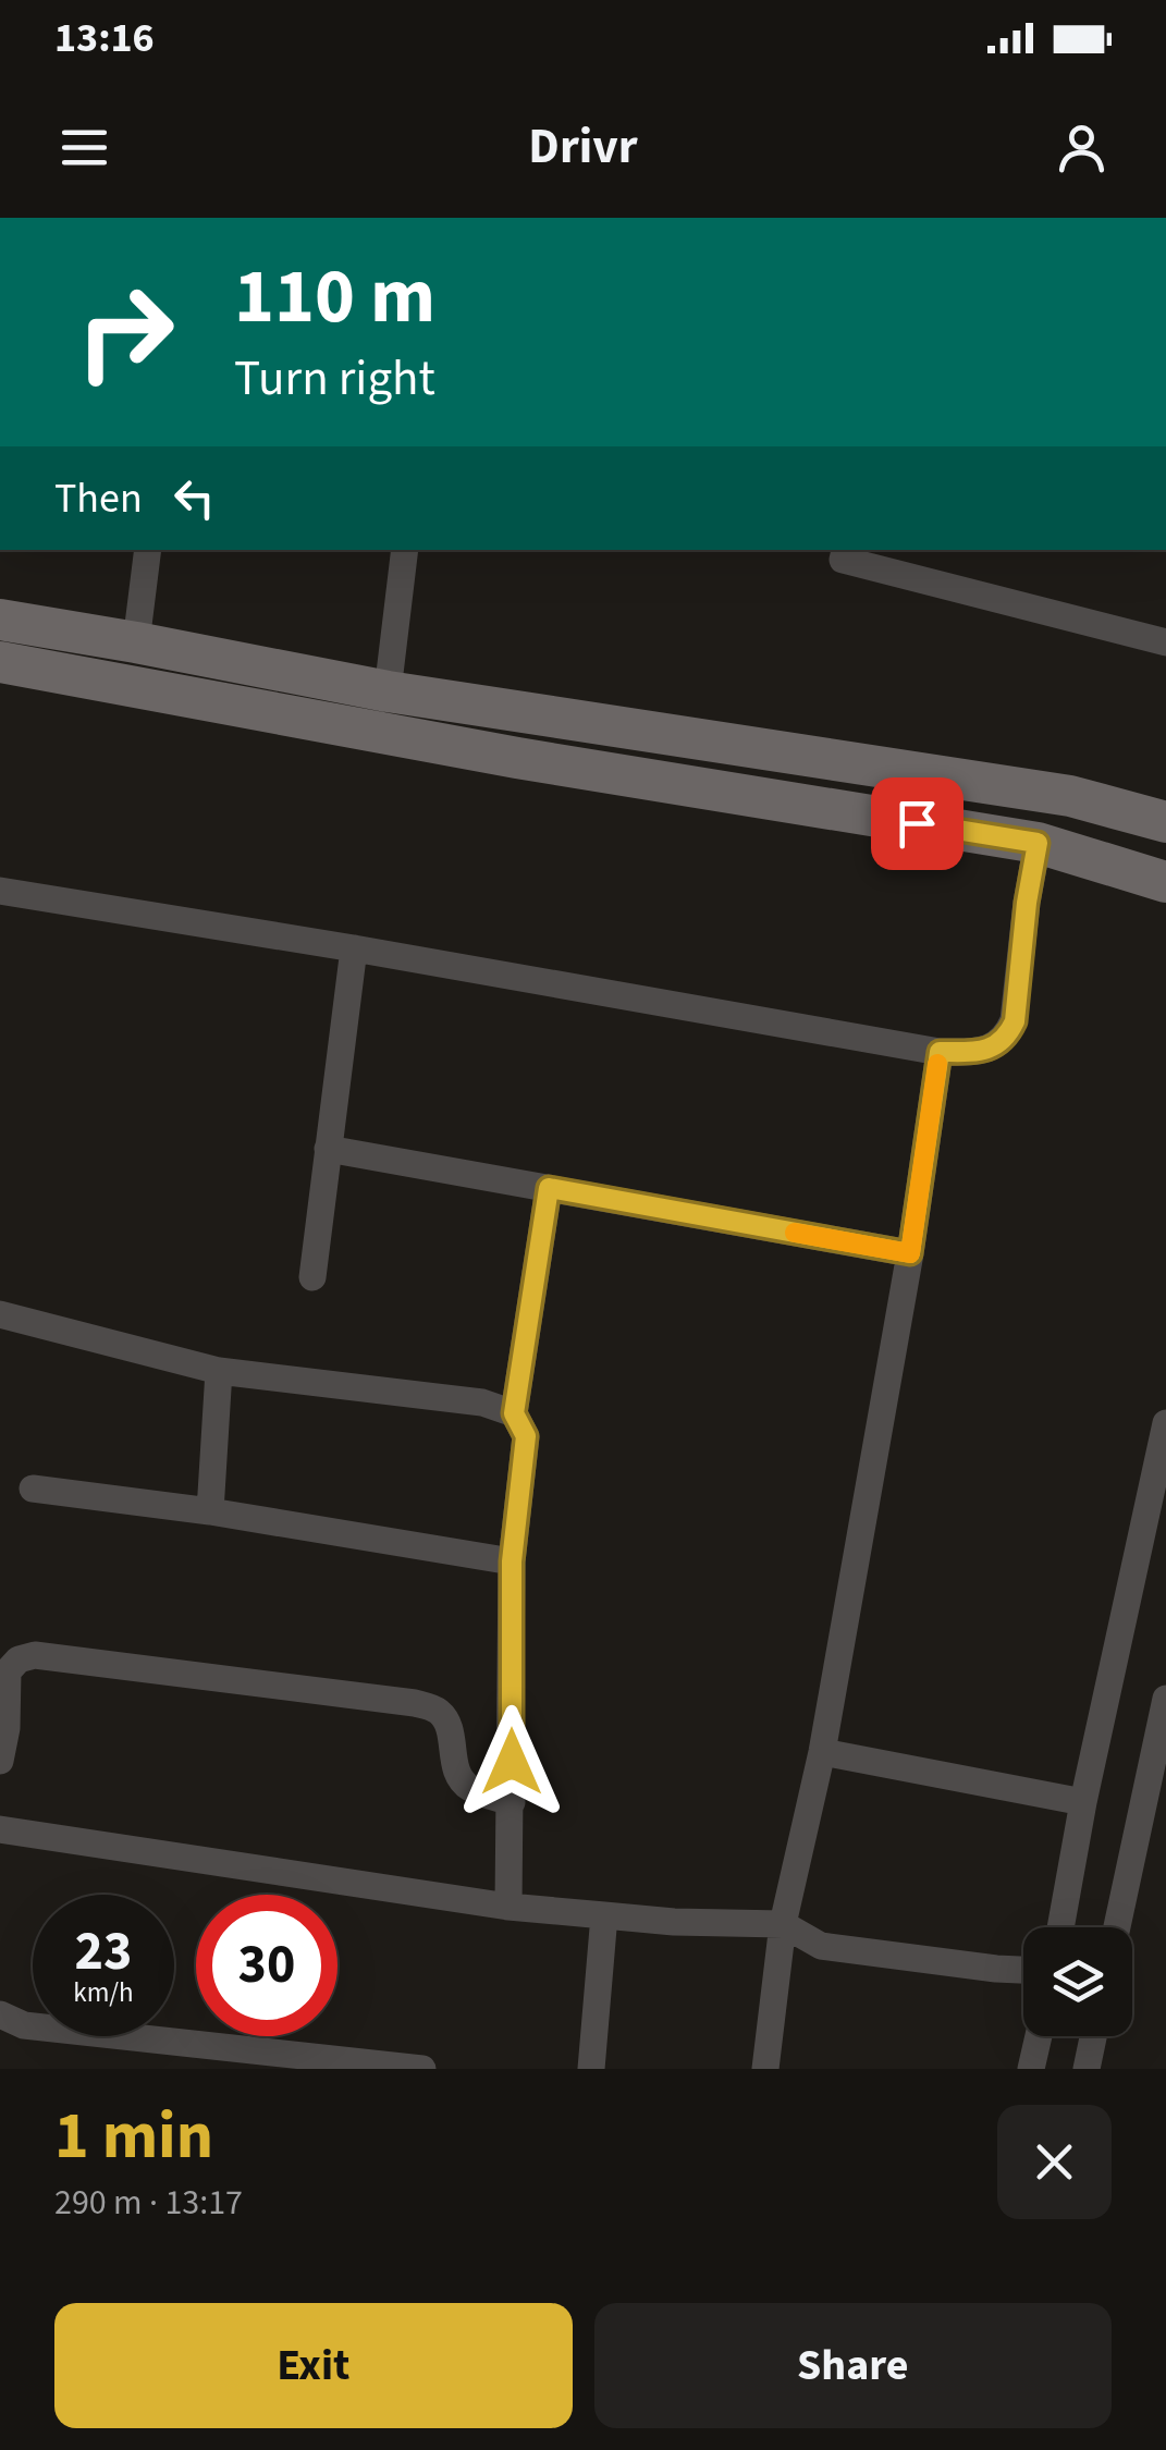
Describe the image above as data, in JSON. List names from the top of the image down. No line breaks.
{"page":{"status":"13:16","header":"Drivr","turn":["110 m","Turn right"],"then":"Then","speed":"23 km/h","limit":"30","heading":["1 min","290 m · 13:17"],"buttons":["Exit","Share"]}}
